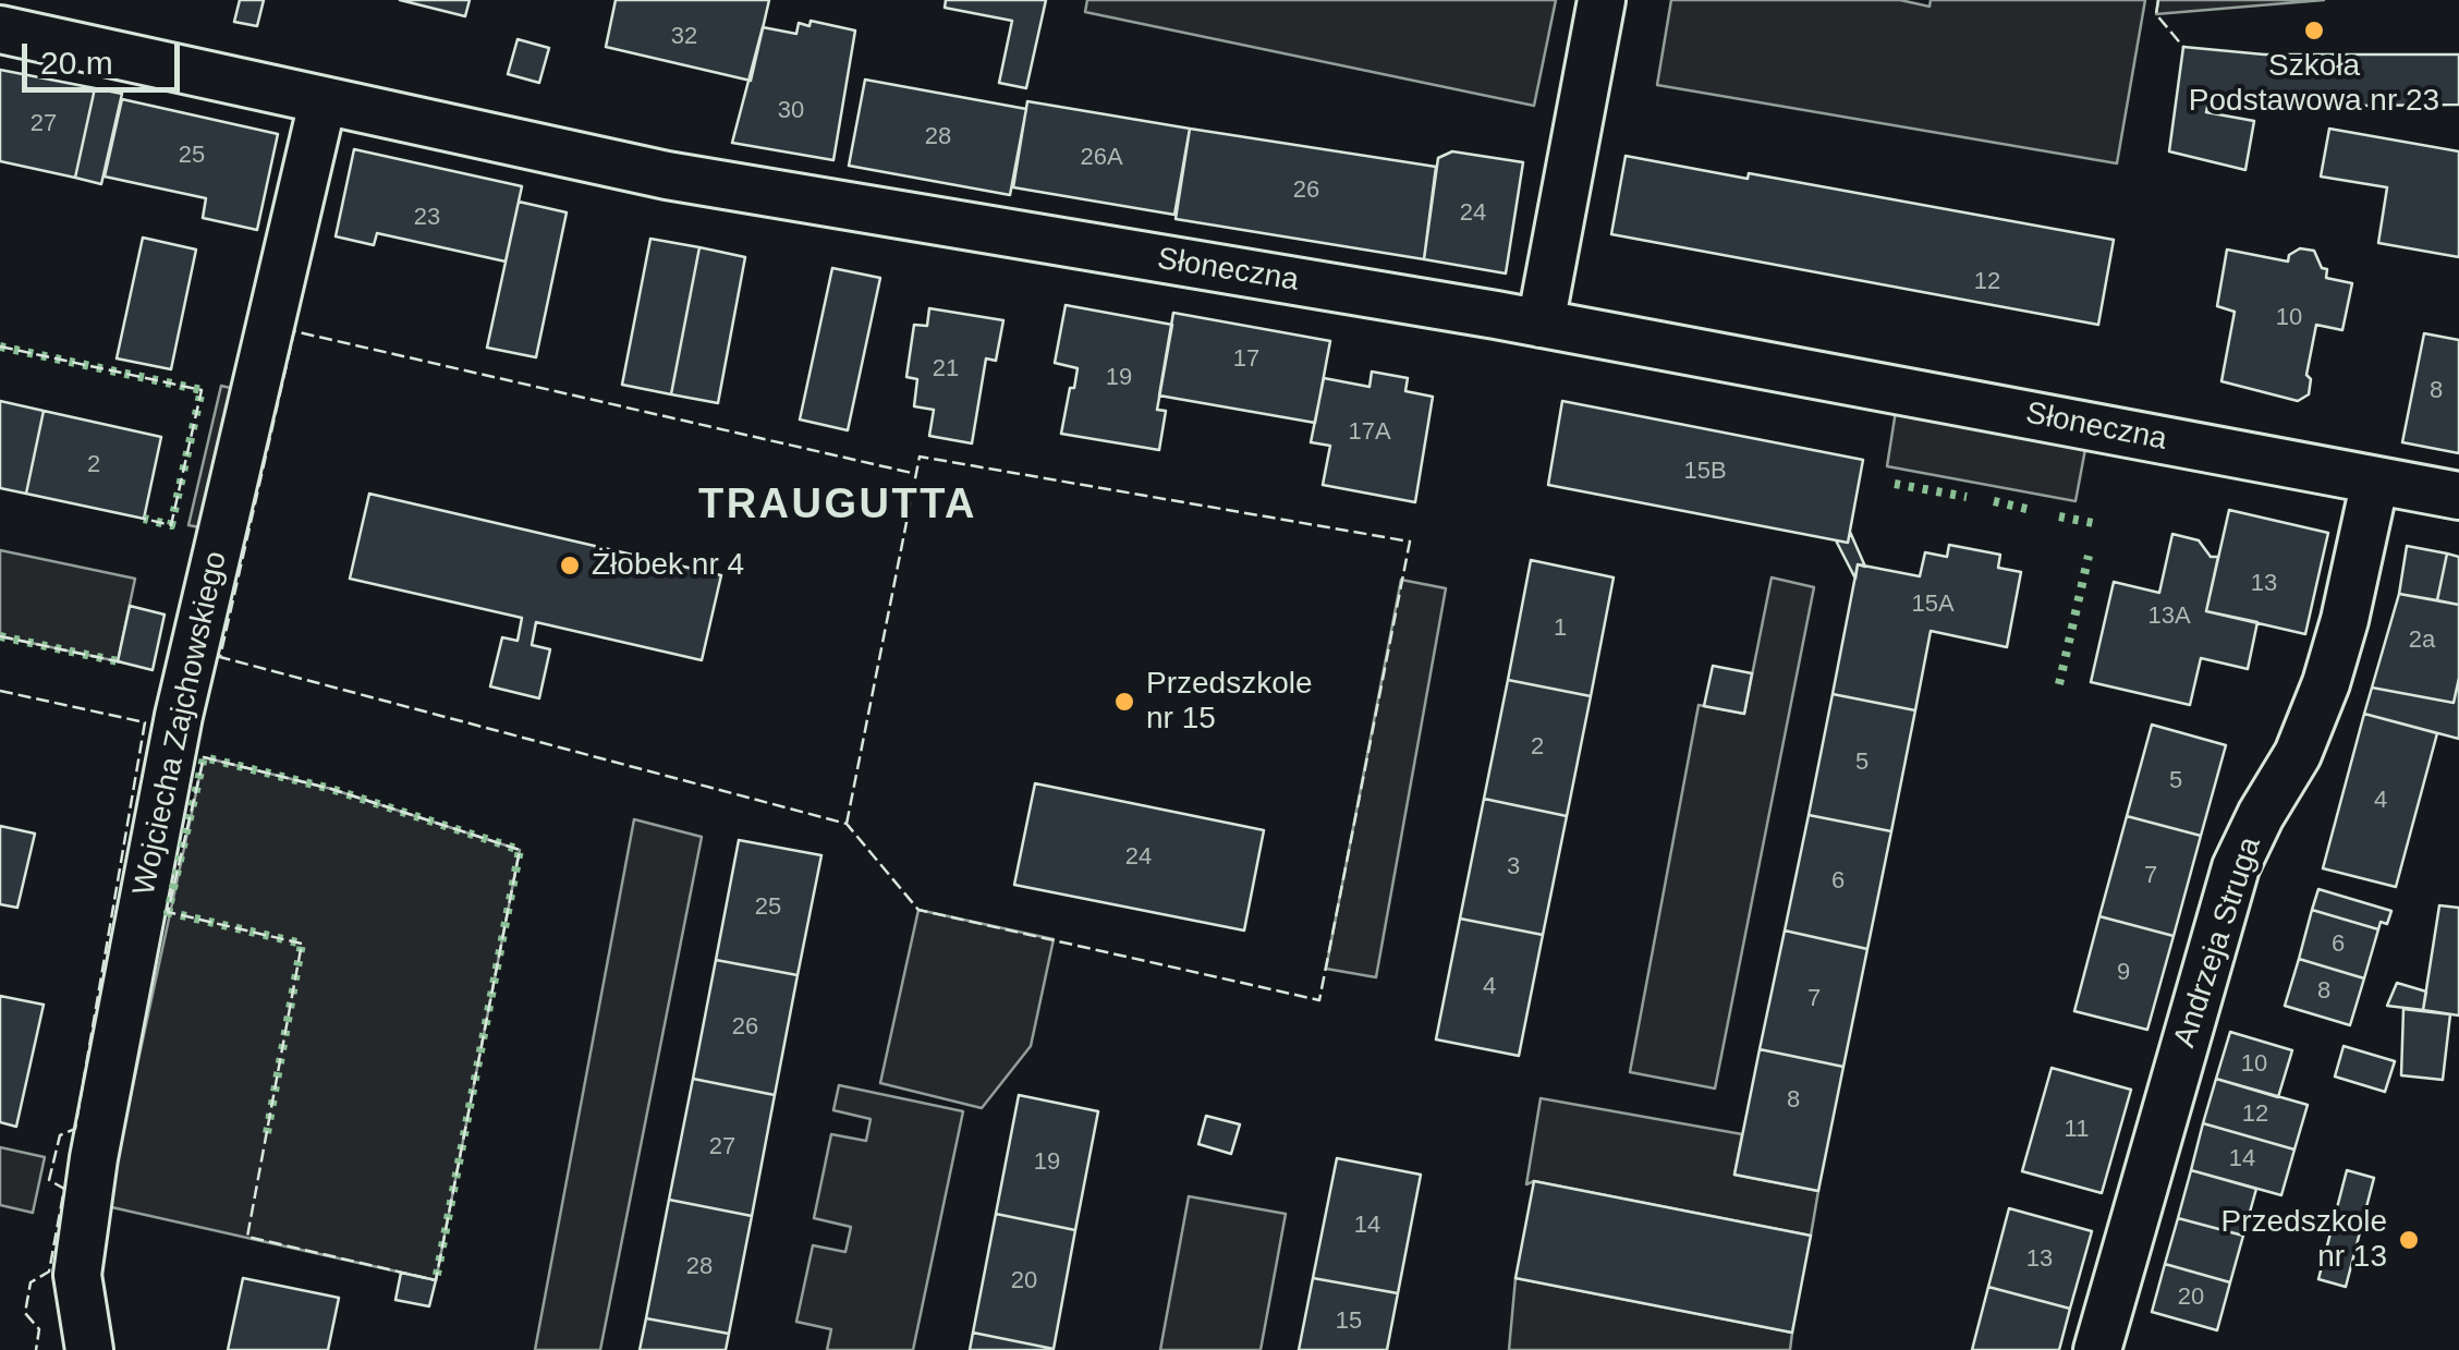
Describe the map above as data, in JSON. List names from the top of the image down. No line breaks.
{"streets":{"street":["Słoneczna","Wojciecha Zajchowskiego","Andrzeja Struga"]},"crossings":[["Słoneczna","Wojciecha Zajchowskiego"],["Słoneczna","Andrzeja Struga"]],"districts":["TRAUGUTTA"],"places":["Szkoła Podstawowa nr 23","Żłobek nr 4","Przedszkole nr 15","Przedszkole nr 13"],"house_numbers":["32","30","27","28","25","26A","26","24","23","12","10","17","21","19","8","17A","2","15B","13","15A","13A","1","2a","2","5","5","4","24","3","7","6","25","6","9","4","8","7","26","10","8","12","11","27","14","19","14","13","28","20","20","15"],"scale_bar":"20 m"}
